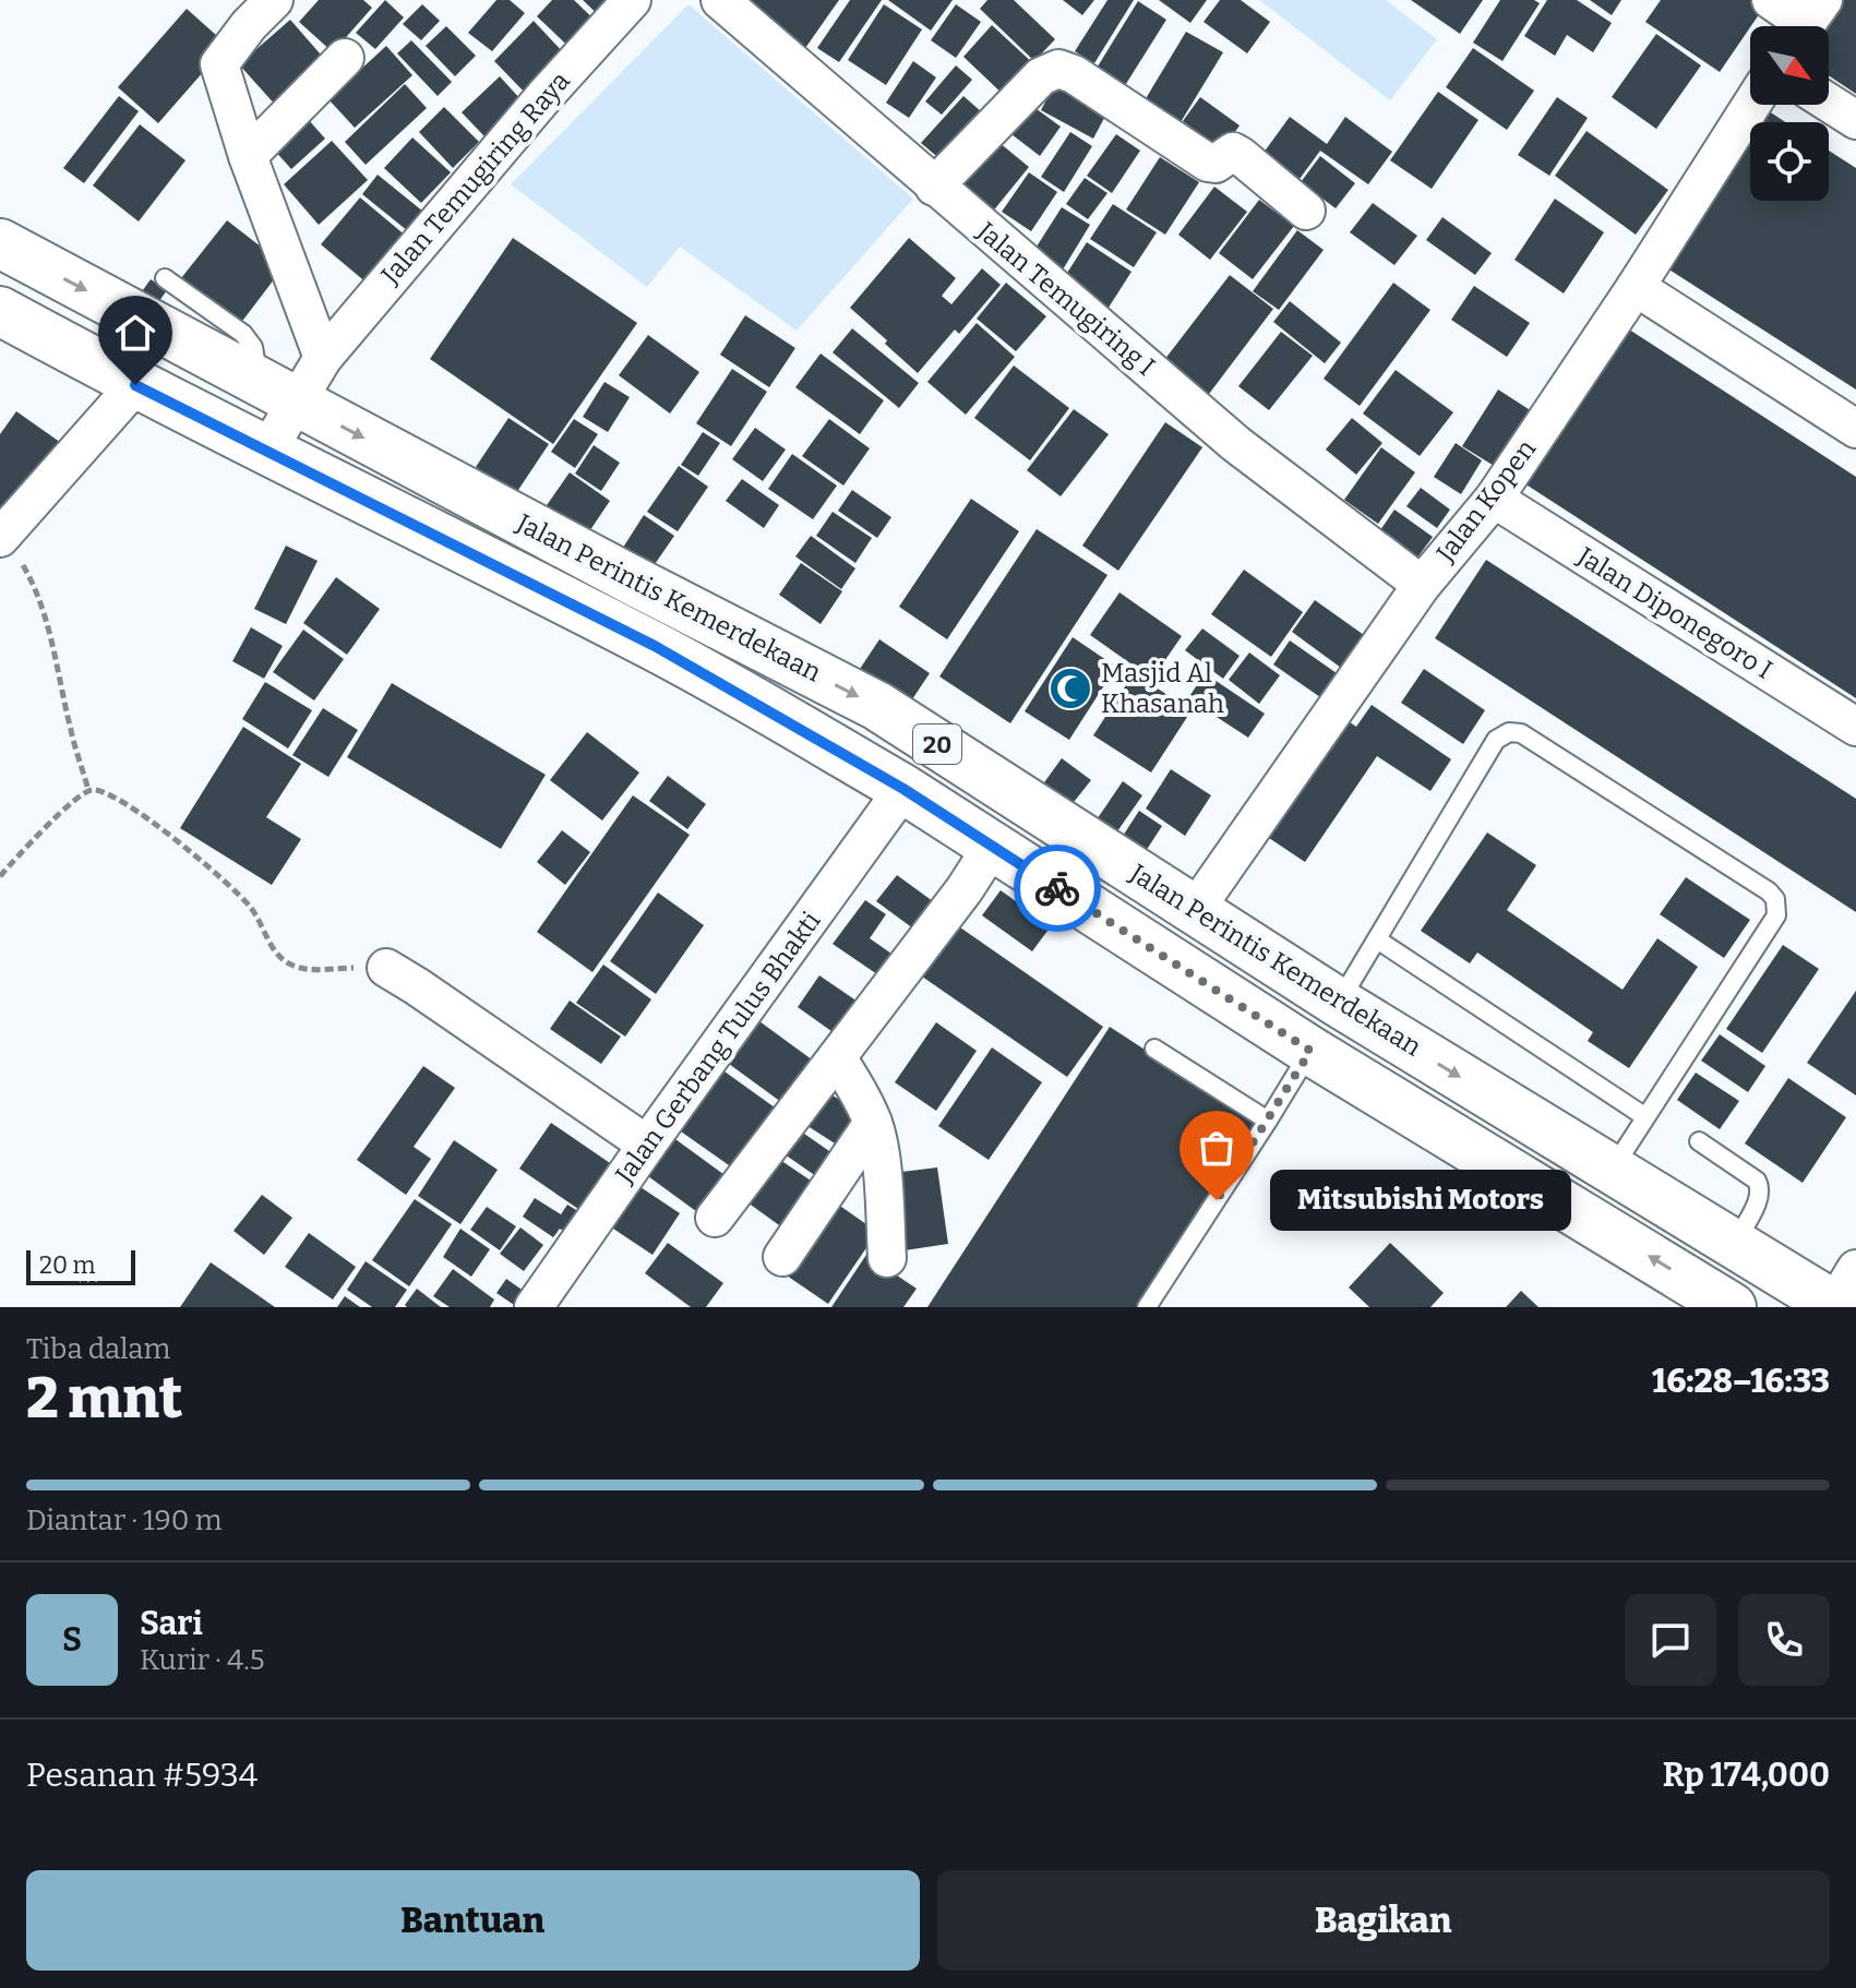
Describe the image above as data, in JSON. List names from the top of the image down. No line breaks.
{"streets":{"highway":["Jalan Perintis Kemerdekaan","20"],"street":["Jalan Temugiring Raya","Jalan Temugiring I","Jalan Kopen","Jalan Diponegoro I","Jalan Gerbang Tulus Bhakti"]},"crossings":[["Jalan Temugiring Raya","Jalan Perintis Kemerdekaan"],["Jalan Temugiring I","Jalan Kopen"],["Jalan Kopen","Jalan Perintis Kemerdekaan"],["Jalan Kopen","Jalan Diponegoro I"],["Jalan Perintis Kemerdekaan","Jalan Gerbang Tulus Bhakti"]],"places":{"mosque":["Masjid Al Khasanah"],"other":["Mitsubishi Motors"]},"scale_bar":"20 m","north":"bottom right","page":{"bubble":"Mitsubishi Motors","scale":"20 m","heading":["2 mnt","Tiba dalam","16:28–16:33"],"panel":["Sari","Kurir · 4.5","Pesanan #5934","Rp 174,000"],"bar":"Diantar · 190 m","round":"S","buttons":["Bantuan","Bagikan"]}}
